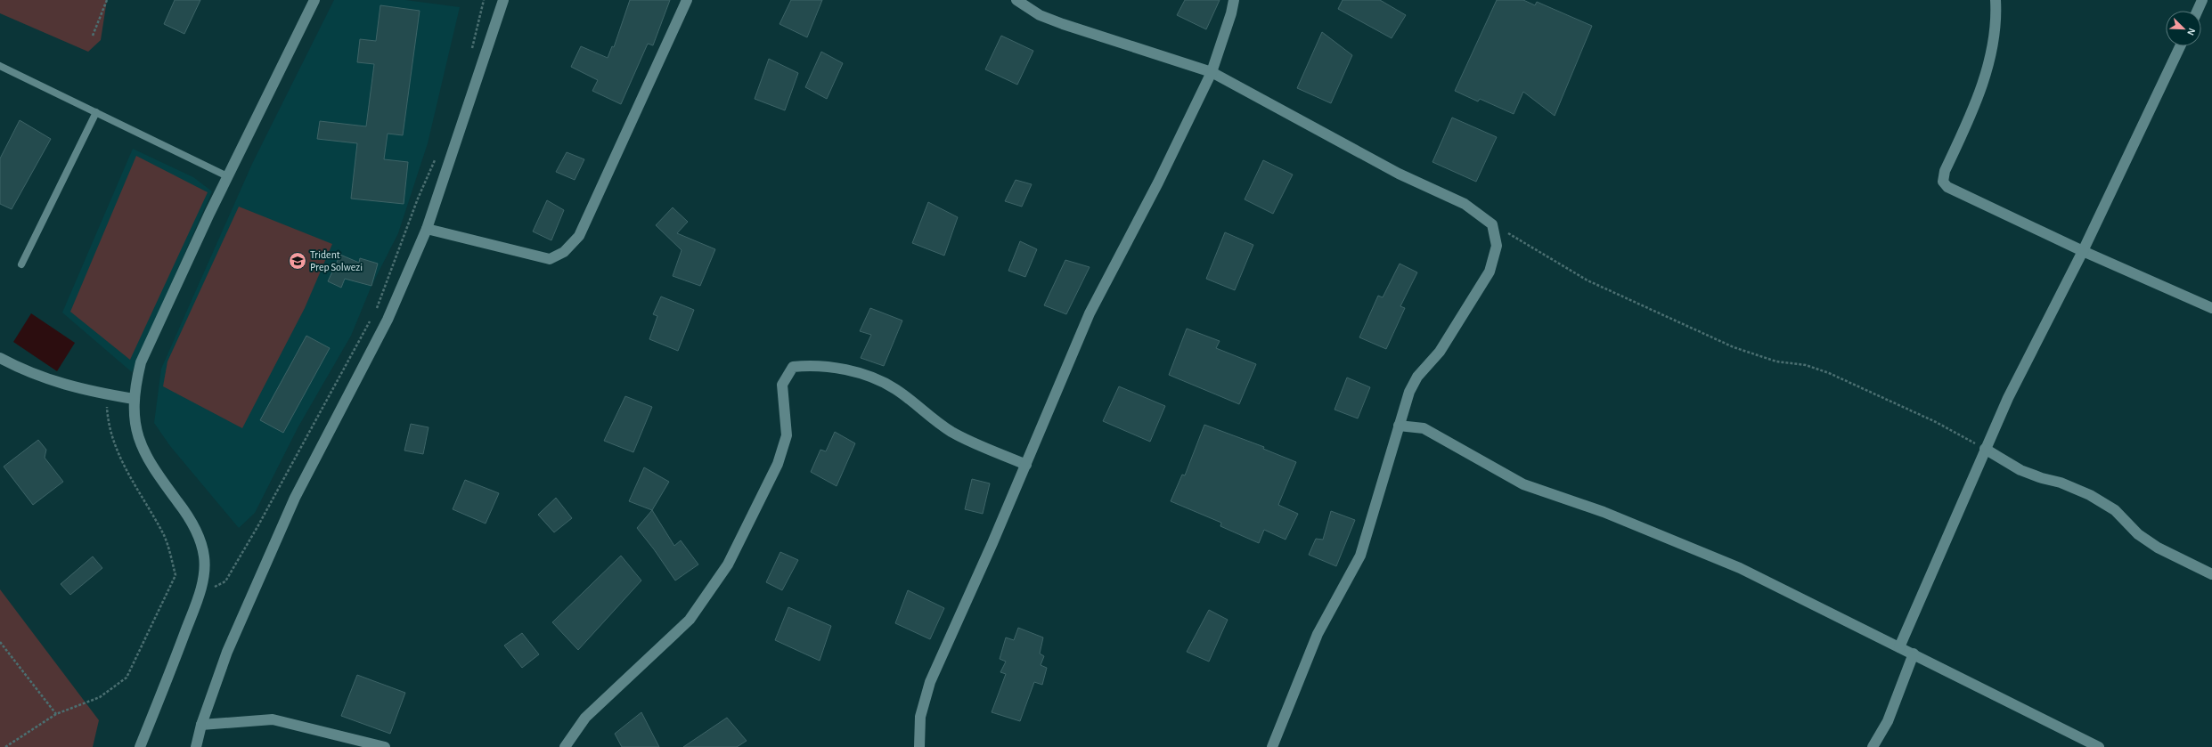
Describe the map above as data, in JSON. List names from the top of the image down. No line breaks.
{"places":{"school or university":["Trident Prep Solwezi"]},"north":"bottom right"}
